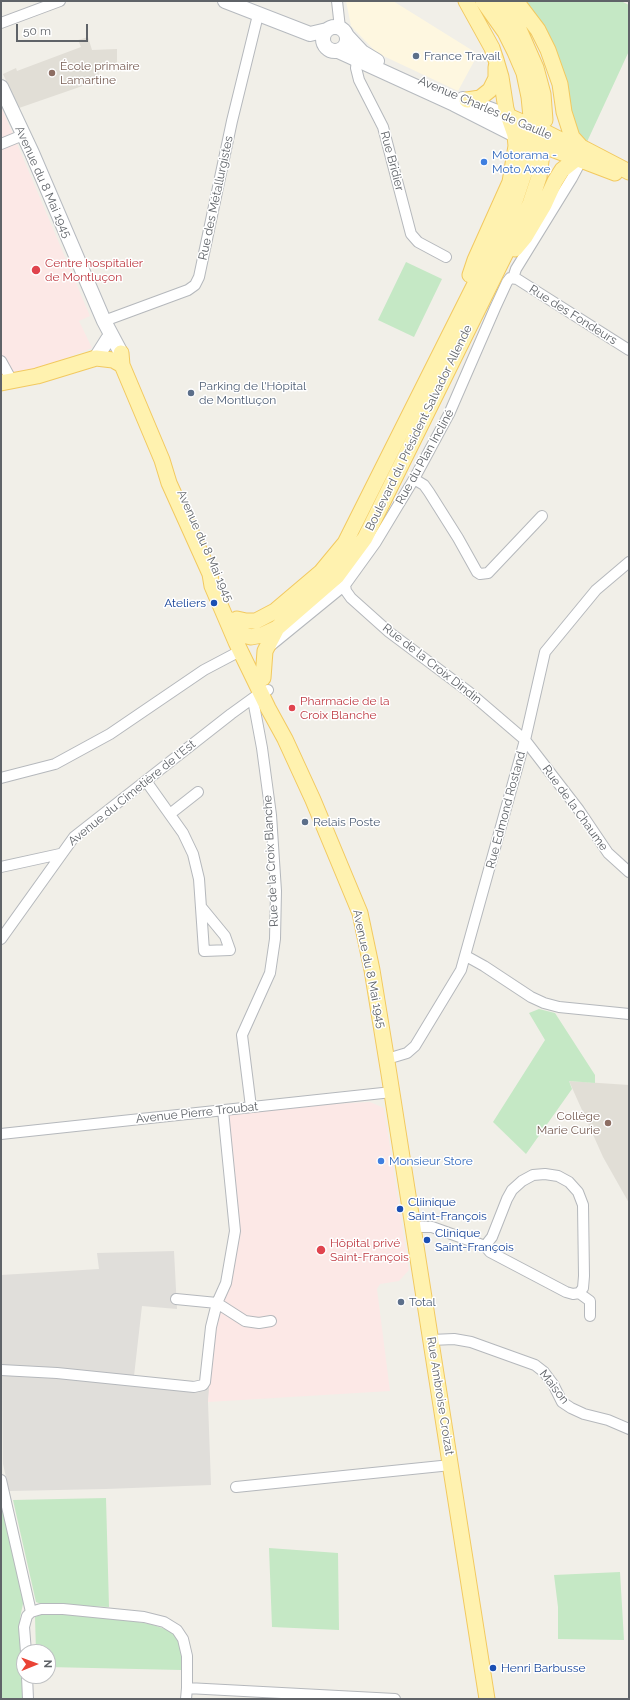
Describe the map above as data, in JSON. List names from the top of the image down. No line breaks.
{"streets":{"main road":["Avenue Charles de Gaulle","Avenue du 8 Mai 1945","Boulevard du Président Salvador Allende","Rue Ambroise Croizat"],"street":["Rue Bridier","Rue des Métallurgistes","Rue des Fondeurs","Rue du Plan Incliné","Rue de la Croix Dindin","Avenue du Cimetière de l'Est","Rue de la Chaume","Rue Edmond Rostand","Rue de la Croix Blanche","Avenue Pierre Troubat","Maison"]},"crossings":[["Avenue Charles de Gaulle","Rue Bridier"],["Avenue Charles de Gaulle","Boulevard du Président Salvador Allende"],["Avenue Charles de Gaulle","Rue du Plan Incliné"],["Avenue du 8 Mai 1945","Rue des Métallurgistes"],["Avenue du 8 Mai 1945","Boulevard du Président Salvador Allende"],["Avenue du 8 Mai 1945","Rue du Plan Incliné"],["Avenue du 8 Mai 1945","Avenue du Cimetière de l'Est"],["Avenue du 8 Mai 1945","Rue Edmond Rostand"],["Avenue du 8 Mai 1945","Rue de la Croix Blanche"],["Avenue du 8 Mai 1945","Avenue Pierre Troubat"],["Avenue du 8 Mai 1945","Rue Ambroise Croizat"],["Rue des Fondeurs","Rue du Plan Incliné"],["Boulevard du Président Salvador Allende","Rue du Plan Incliné"],["Boulevard du Président Salvador Allende","Avenue du Cimetière de l'Est"],["Boulevard du Président Salvador Allende","Rue de la Croix Blanche"],["Rue du Plan Incliné","Rue de la Croix Dindin"],["Rue de la Croix Dindin","Rue de la Chaume"],["Rue de la Croix Dindin","Rue Edmond Rostand"],["Avenue du Cimetière de l'Est","Rue de la Croix Blanche"],["Rue de la Chaume","Rue Edmond Rostand"],["Rue de la Croix Blanche","Avenue Pierre Troubat"],["Avenue Pierre Troubat","Rue Ambroise Croizat"],["Maison","Rue Ambroise Croizat"]],"places":["France Travail","École primaire Lamartine","Motorama - Moto Axxe","Centre hospitalier de Montluçon","Parking de l'Hôpital de Montluçon","Ateliers","Pharmacie de la Croix Blanche","Relais Poste","Collège Marie Curie","Monsieur Store","Cliinique Saint-François","Clinique Saint-François","Hôpital privé Saint-François","Total","Henri Barbusse"],"scale_bar":"50 m","north":"right"}
